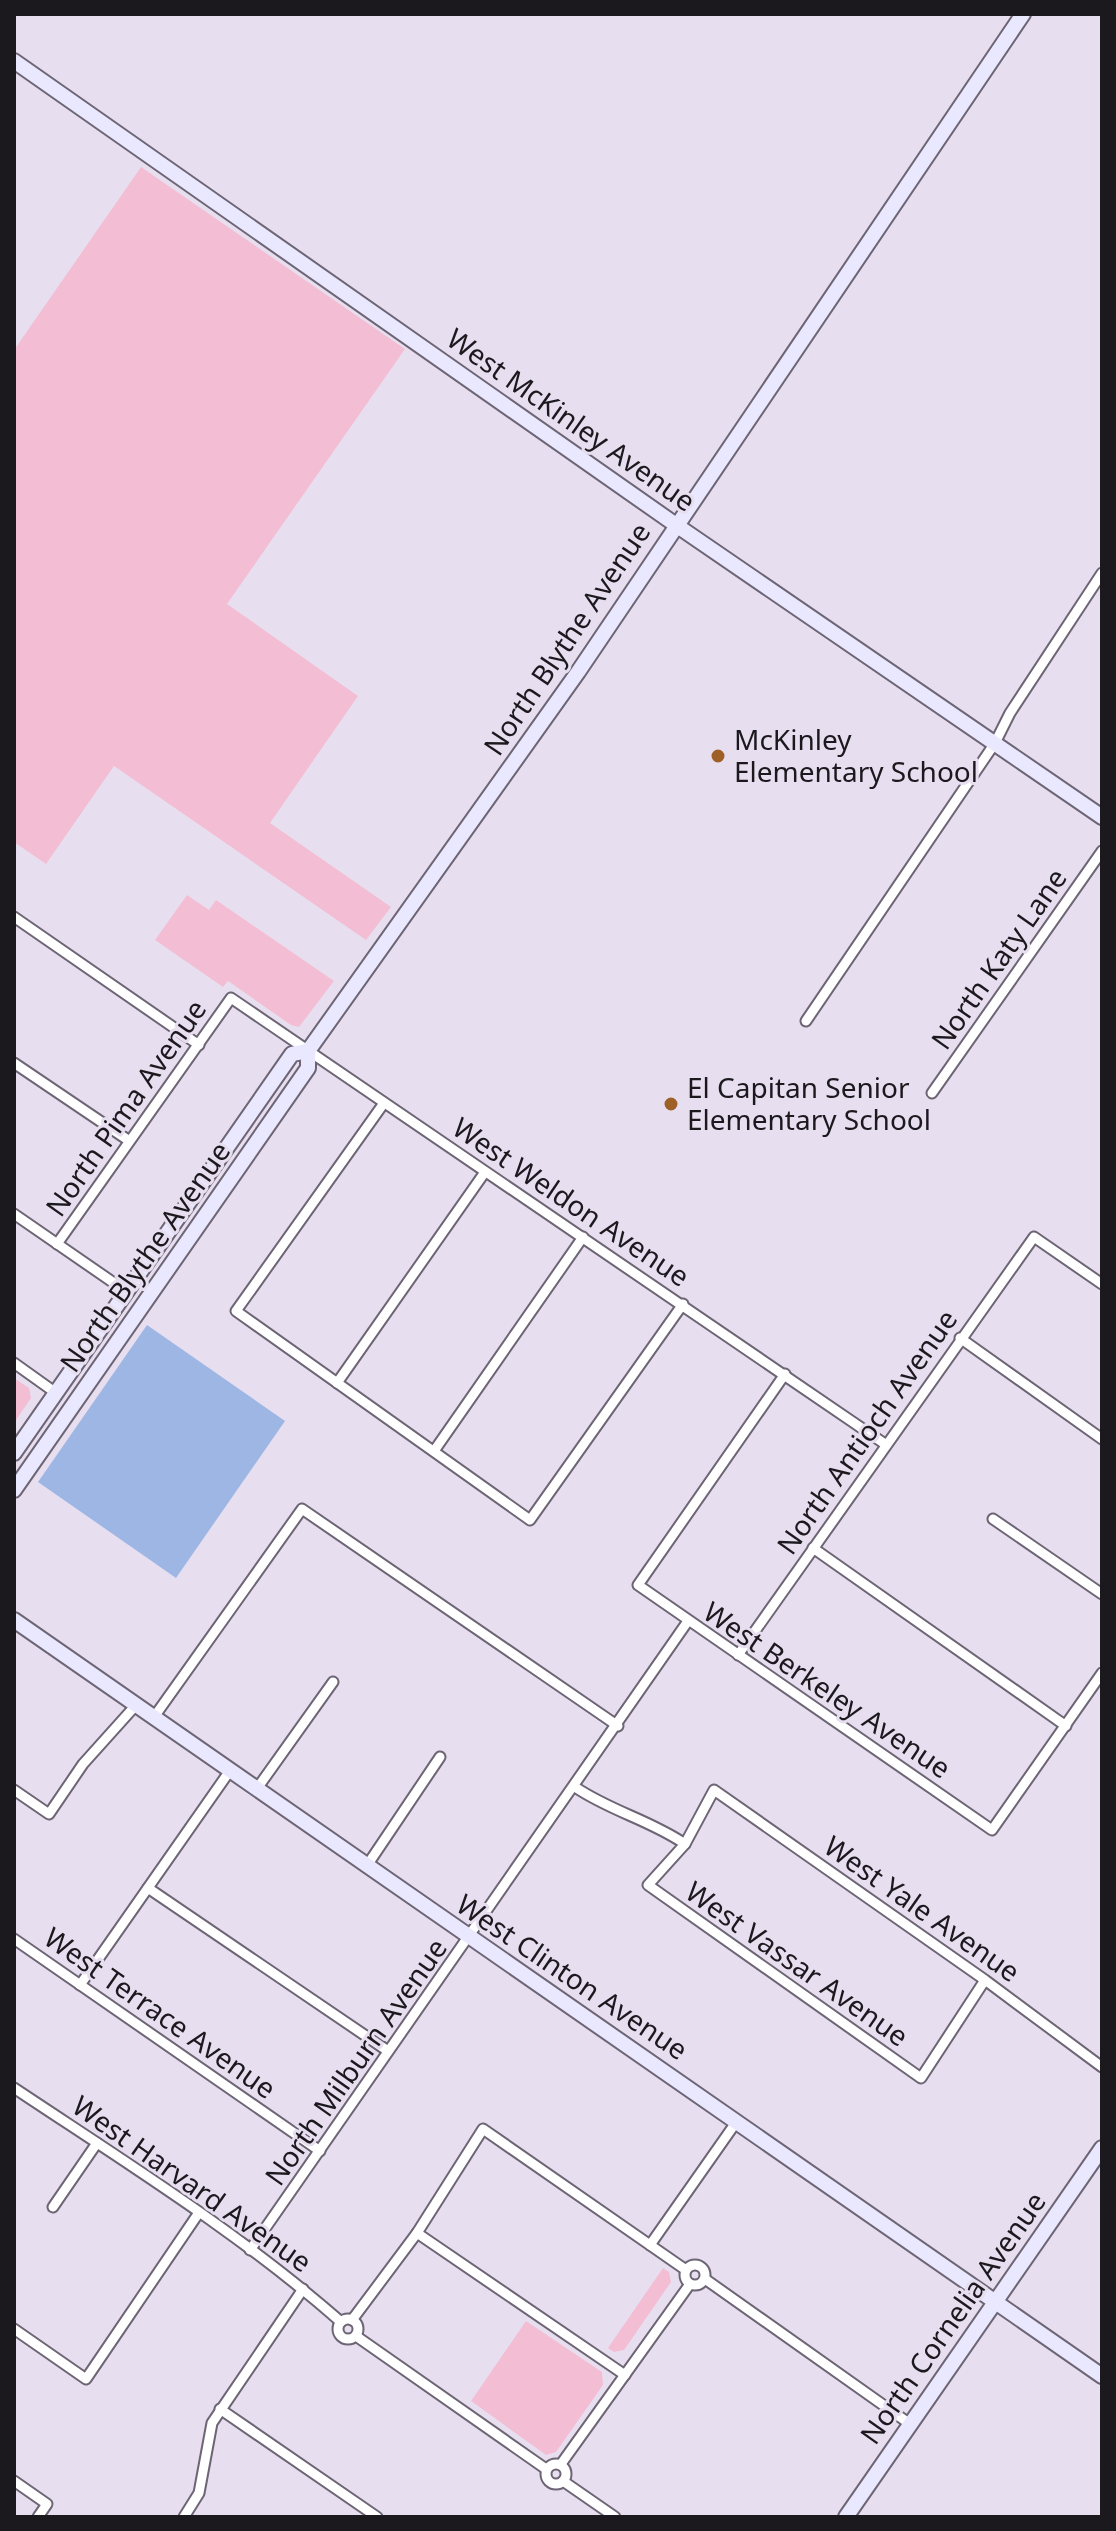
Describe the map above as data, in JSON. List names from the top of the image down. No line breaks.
{"streets":{"street":["West McKinley Avenue","North Blythe Avenue","North Katy Lane","North Pima Avenue","West Weldon Avenue","North Antioch Avenue","West Berkeley Avenue","West Yale Avenue","West Vassar Avenue","West Clinton Avenue","West Terrace Avenue","North Milburn Avenue","West Harvard Avenue","North Cornelia Avenue"]},"crossings":[["West McKinley Avenue","North Blythe Avenue"],["North Blythe Avenue","West Weldon Avenue"],["North Pima Avenue","West Weldon Avenue"],["West Weldon Avenue","North Antioch Avenue"],["West Weldon Avenue","West Berkeley Avenue"],["North Antioch Avenue","West Berkeley Avenue"],["West Berkeley Avenue","North Milburn Avenue"],["West Yale Avenue","West Vassar Avenue"],["West Clinton Avenue","North Milburn Avenue"],["West Clinton Avenue","North Cornelia Avenue"],["West Terrace Avenue","North Milburn Avenue"],["North Milburn Avenue","West Harvard Avenue"]],"places":["McKinley Elementary School","El Capitan Senior Elementary School"]}
